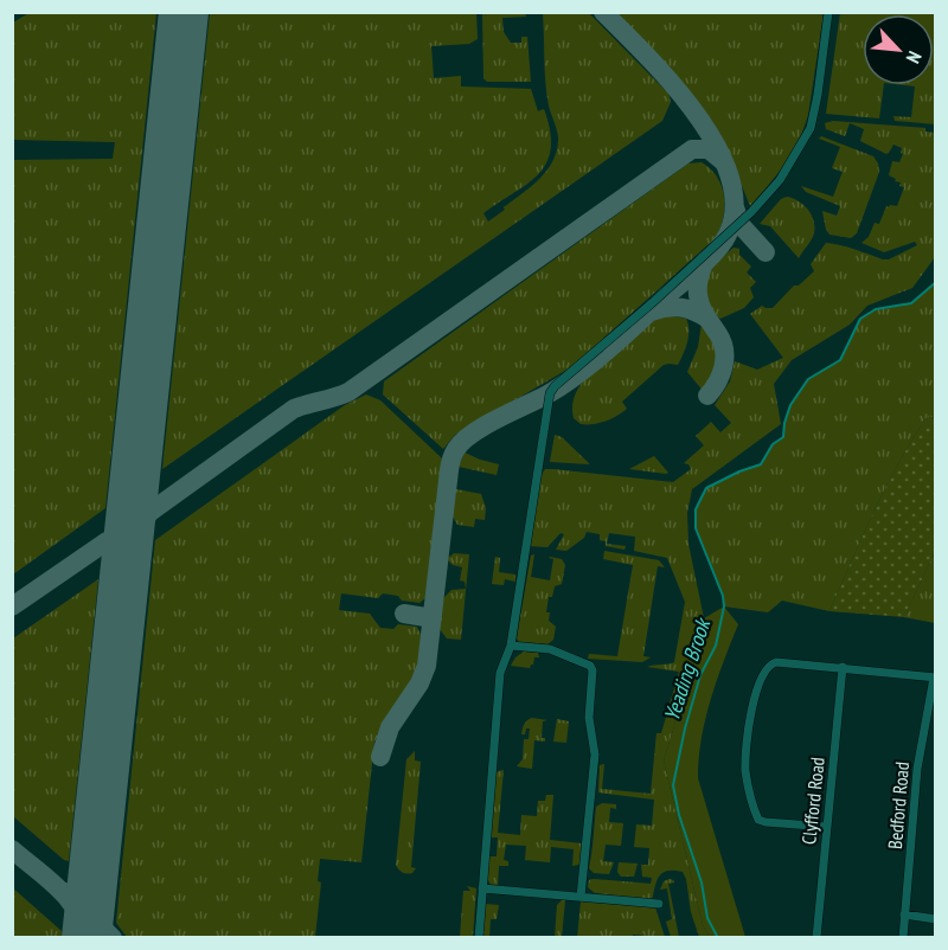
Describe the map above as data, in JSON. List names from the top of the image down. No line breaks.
{"streets":{"street":["Clyfford Road","Bedford Road"]},"water":["Yeading Brook"],"north":"bottom right"}
